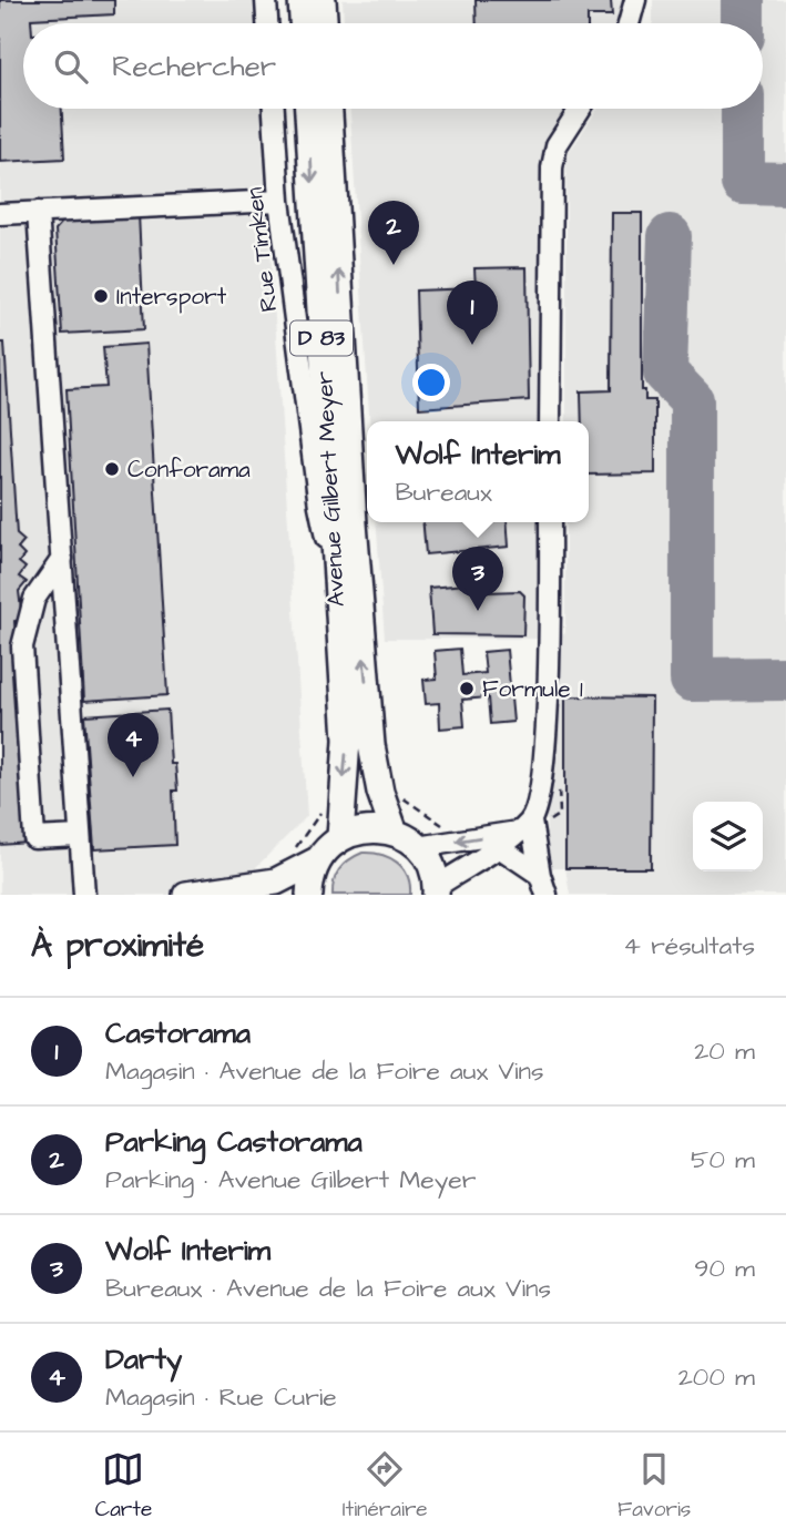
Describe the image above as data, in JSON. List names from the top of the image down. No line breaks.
{"streets":{"main road":["D 83","Avenue Gilbert Meyer"],"street":["Rue Timken"]},"crossings":[["Rue Timken","Avenue Gilbert Meyer"]],"places":["Intersport","Conforama","Formule 1"],"page":{"search":"Rechercher","pins":["2","1","3","4"],"popup":["Wolf Interim","Bureaux"],"heading":["À proximité","4 résultats"],"list":[{"mark":"1","name":"Castorama","note":"Magasin · Avenue de la Foire aux Vins","value":"20 m"},{"mark":"2","name":"Parking Castorama","note":"Parking · Avenue Gilbert Meyer","value":"50 m"},{"mark":"3","name":"Wolf Interim","note":"Bureaux · Avenue de la Foire aux Vins","value":"90 m"},{"mark":"4","name":"Darty","note":"Magasin · Rue Curie","value":"200 m"}],"nav":["Carte","Itinéraire","Favoris"]}}
